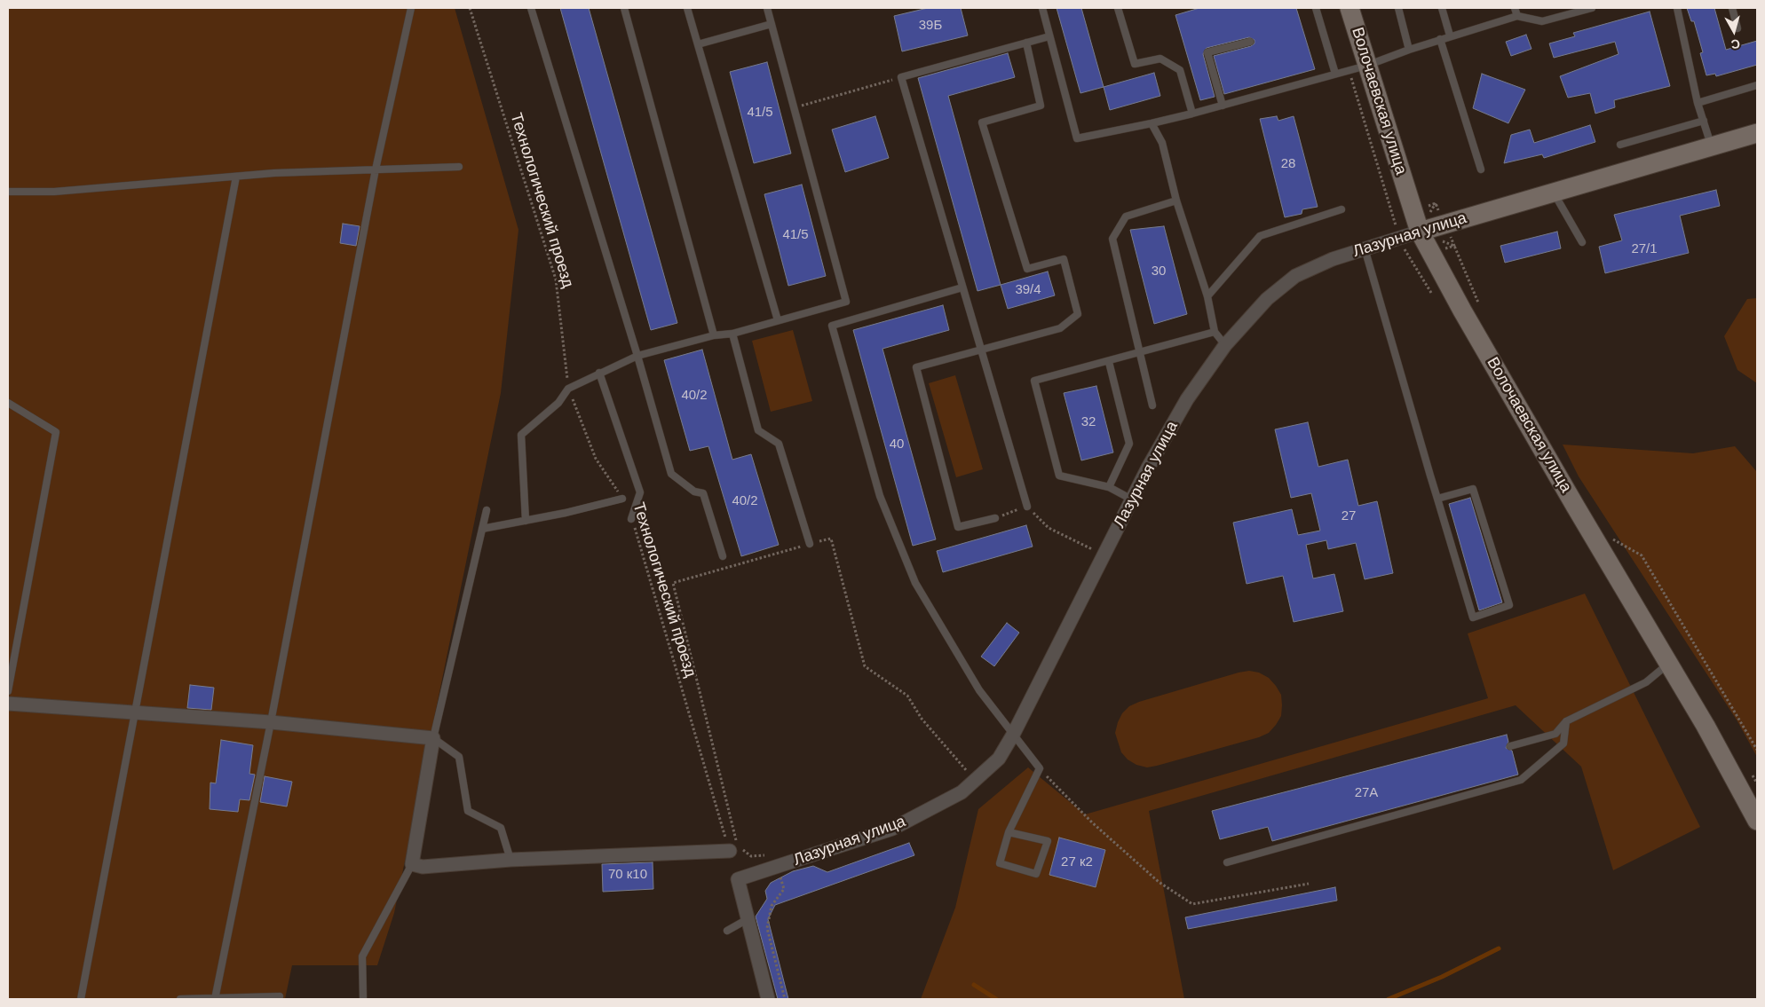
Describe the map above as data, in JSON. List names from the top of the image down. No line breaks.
{"streets":{"street":["Волочаевская улица","Лазурная улица"],"path":["Технологический проезд"]},"crossings":[["Волочаевская улица","Лазурная улица"]],"house_numbers":["39Б","41/5","28","41/5","27/1","30","39/4","40/2","32","40","40/2","27","27А","27 к2","70 к10"],"north":"bottom"}
